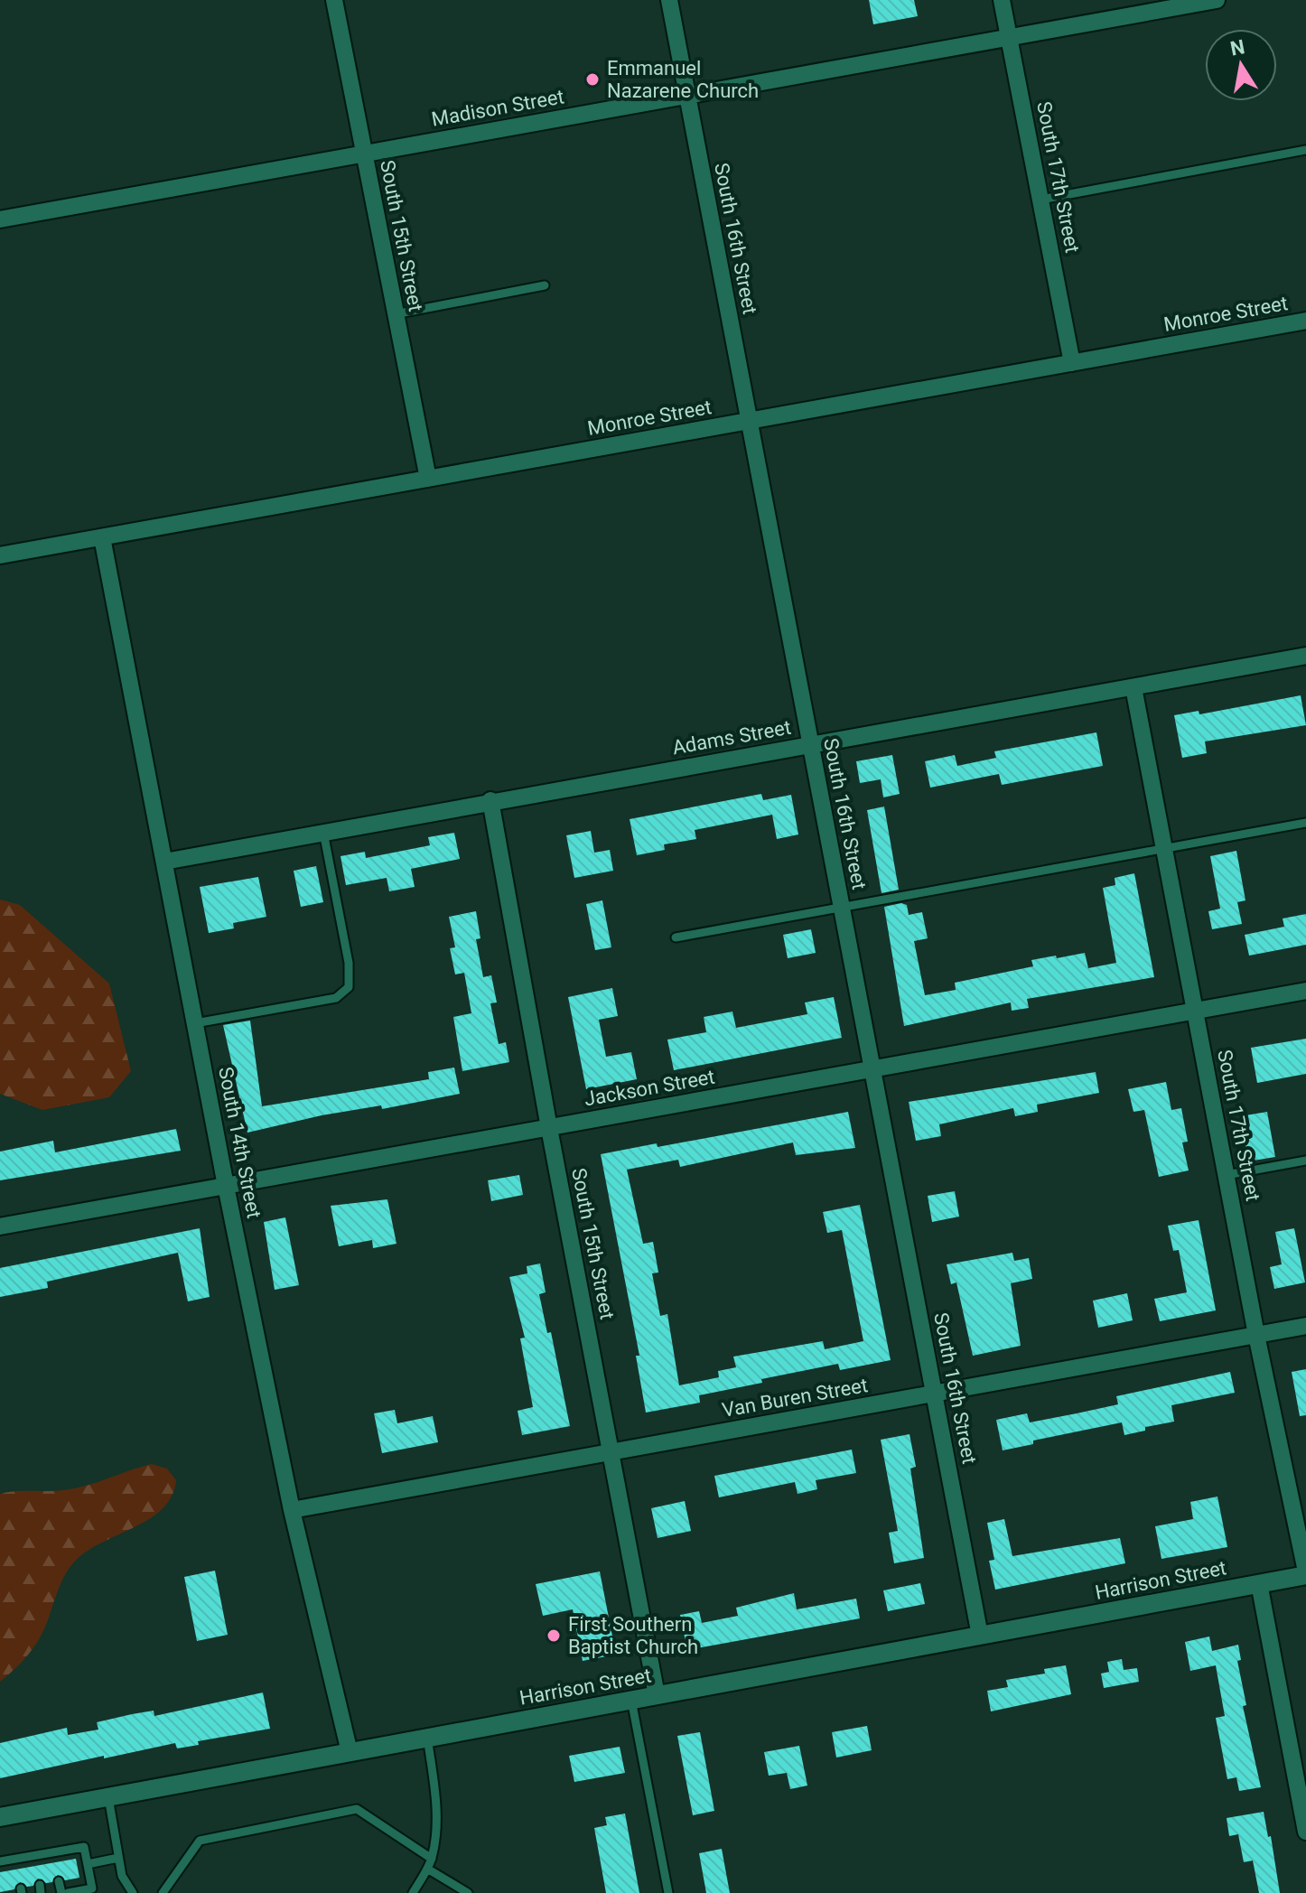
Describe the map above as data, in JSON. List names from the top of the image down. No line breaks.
{"streets":{"street":["Madison Street","South 17th Street","South 15th Street","South 16th Street","Monroe Street","Adams Street","Jackson Street","South 14th Street","Van Buren Street","Harrison Street"]},"crossings":[["Madison Street","South 17th Street"],["Madison Street","South 15th Street"],["Madison Street","South 16th Street"],["South 17th Street","Monroe Street"],["South 17th Street","Adams Street"],["South 17th Street","Jackson Street"],["South 17th Street","Van Buren Street"],["South 17th Street","Harrison Street"],["South 15th Street","Monroe Street"],["South 15th Street","Adams Street"],["South 15th Street","Jackson Street"],["South 15th Street","Van Buren Street"],["South 15th Street","Harrison Street"],["South 16th Street","Monroe Street"],["South 16th Street","Adams Street"],["South 16th Street","Jackson Street"],["South 16th Street","Van Buren Street"],["South 16th Street","Harrison Street"],["Monroe Street","South 14th Street"],["Adams Street","South 14th Street"],["Jackson Street","South 14th Street"],["South 14th Street","Van Buren Street"],["South 14th Street","Harrison Street"]],"places":["Emmanuel Nazarene Church","First Southern Baptist Church"],"north":"top"}
